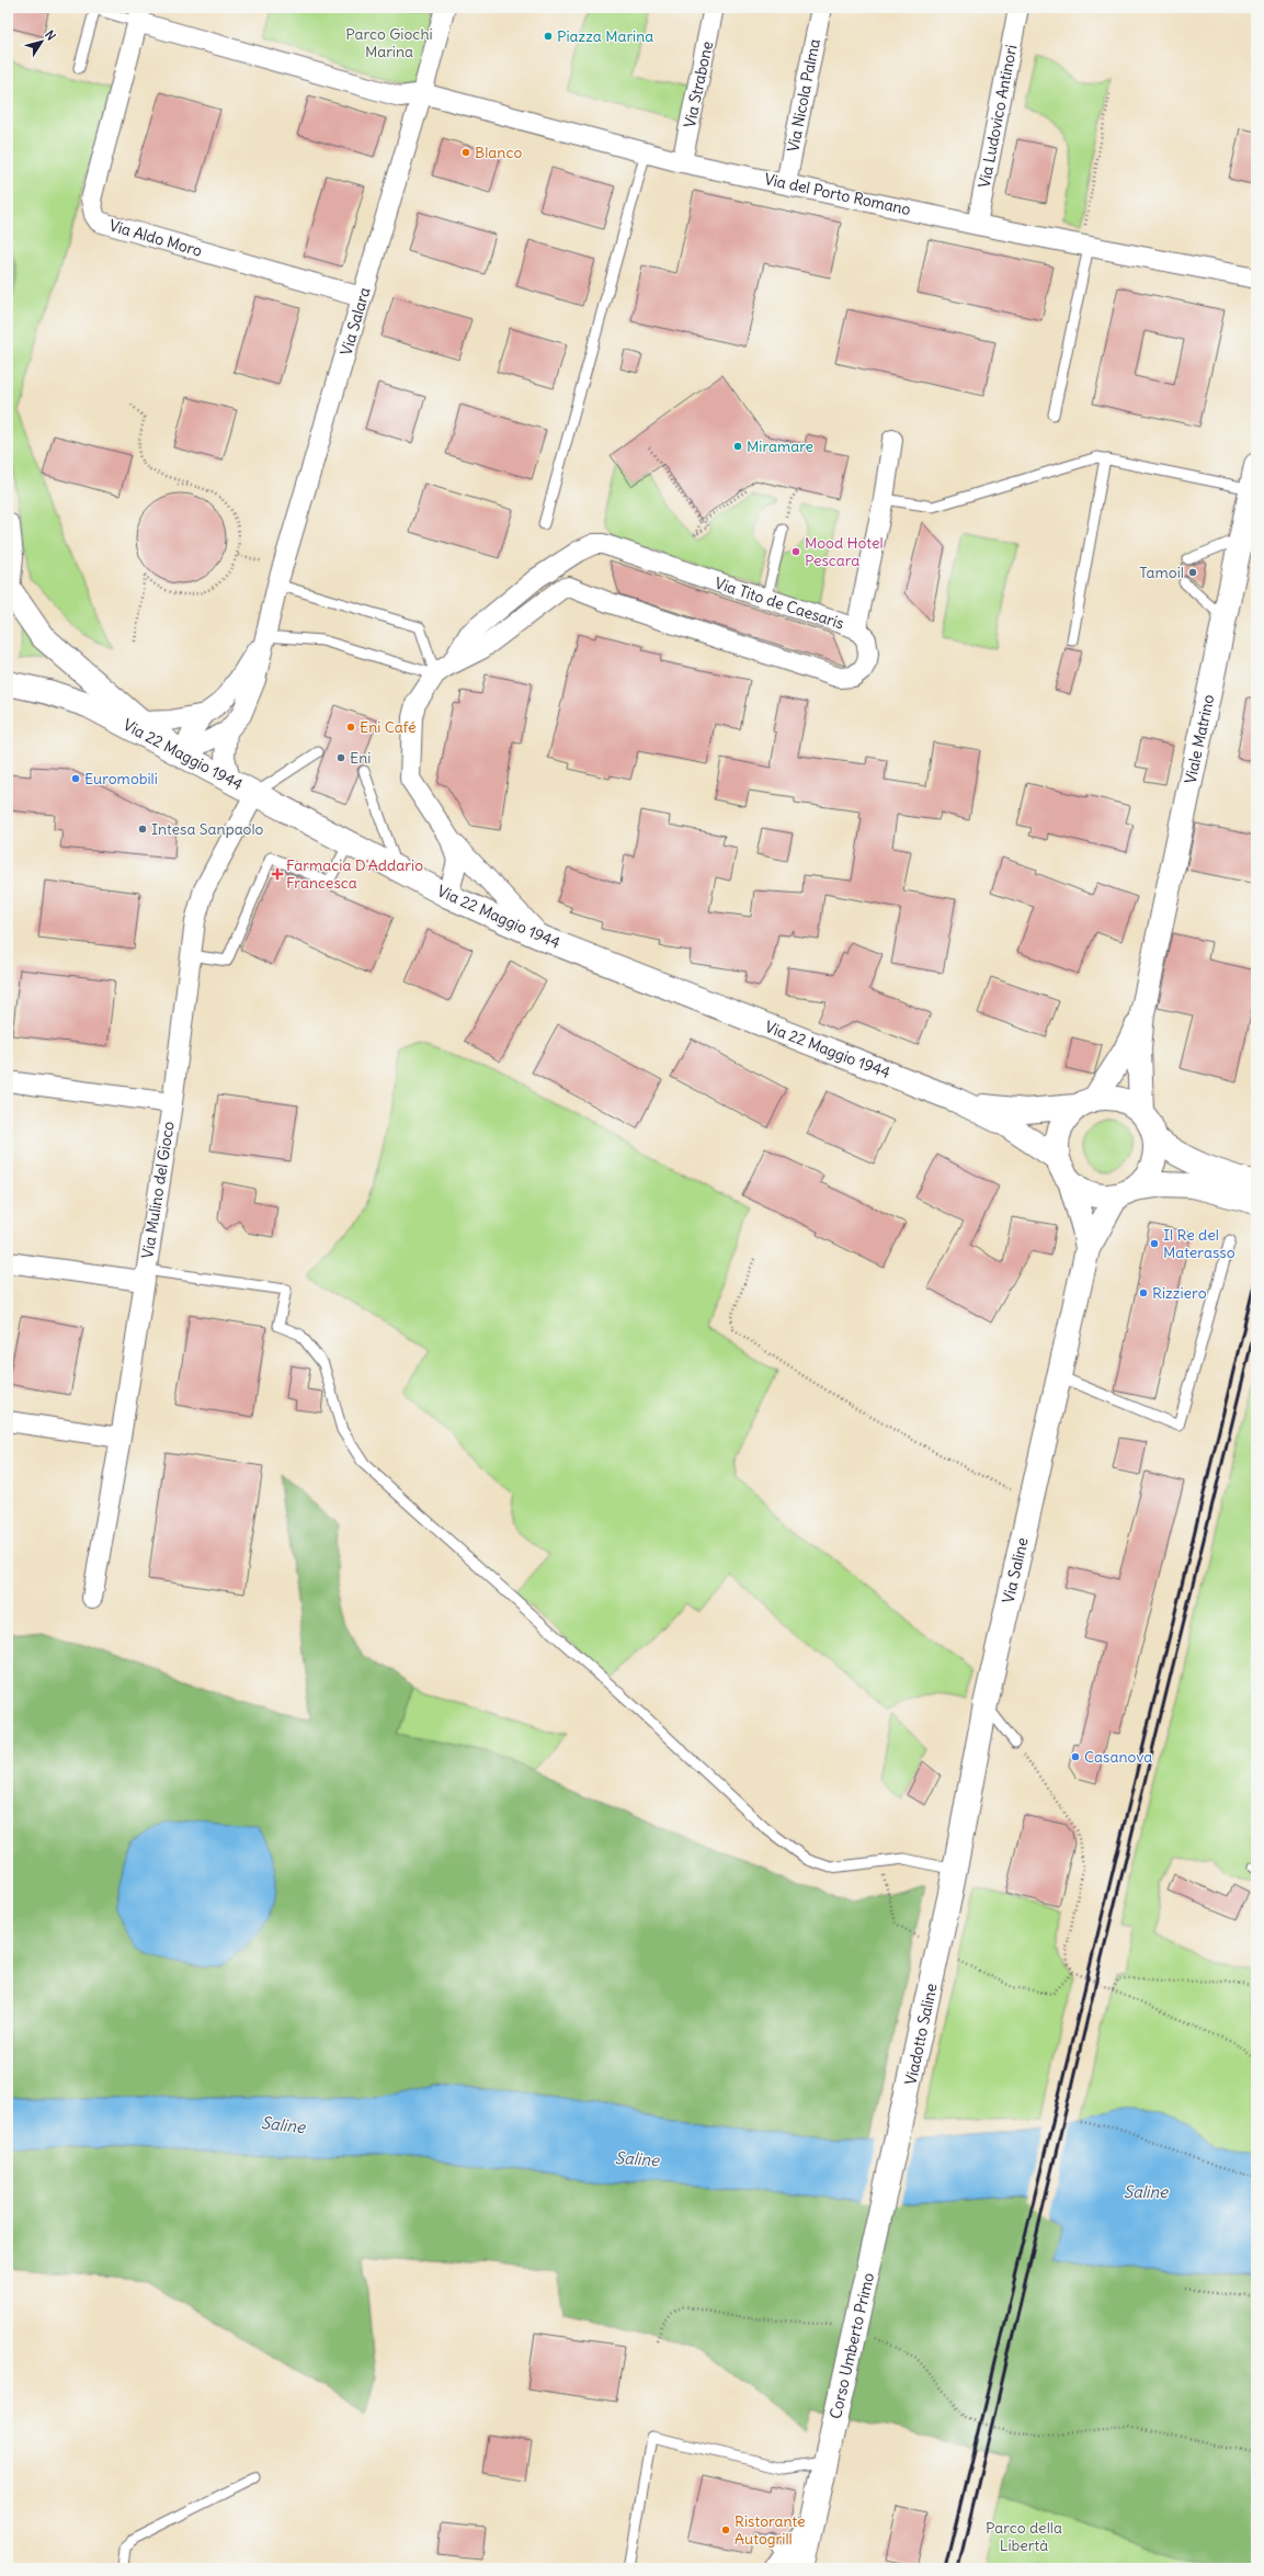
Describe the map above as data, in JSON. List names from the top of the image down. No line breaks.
{"streets":{"main road":["Viale Matrino","Via 22 Maggio 1944","Via Saline","Viadotto Saline","Corso Umberto Primo"],"street":["Via Strabone","Via Nicola Palma","Via Ludovico Antinori","Via del Porto Romano","Via Aldo Moro","Via Salara","Via Tito de Caesaris","Via Mulino del Gioco"]},"crossings":[["Via Strabone","Via del Porto Romano"],["Via Nicola Palma","Via del Porto Romano"],["Via Ludovico Antinori","Via del Porto Romano"],["Via del Porto Romano","Via Salara"],["Via Aldo Moro","Via Salara"],["Via Salara","Via 22 Maggio 1944"],["Via Tito de Caesaris","Via 22 Maggio 1944"],["Viale Matrino","Via 22 Maggio 1944"],["Viale Matrino","Via Saline"],["Via 22 Maggio 1944","Via Mulino del Gioco"],["Via 22 Maggio 1944","Via Saline"],["Via Saline","Viadotto Saline"],["Viadotto Saline","Corso Umberto Primo"]],"water":["Saline"],"parks":["Parco Giochi Marina","Parco della Libertà"],"places":{"other":["Piazza Marina","Blanco","Miramare","Mood Hotel Pescara","Tamoil","Eni Café","Eni","Euromobili","Intesa Sanpaolo","Il Re del Materasso","Rizziero","Casanova","Ristorante Autogrill"],"health":["Farmacia D'Addario Francesca"]},"north":"top right"}
